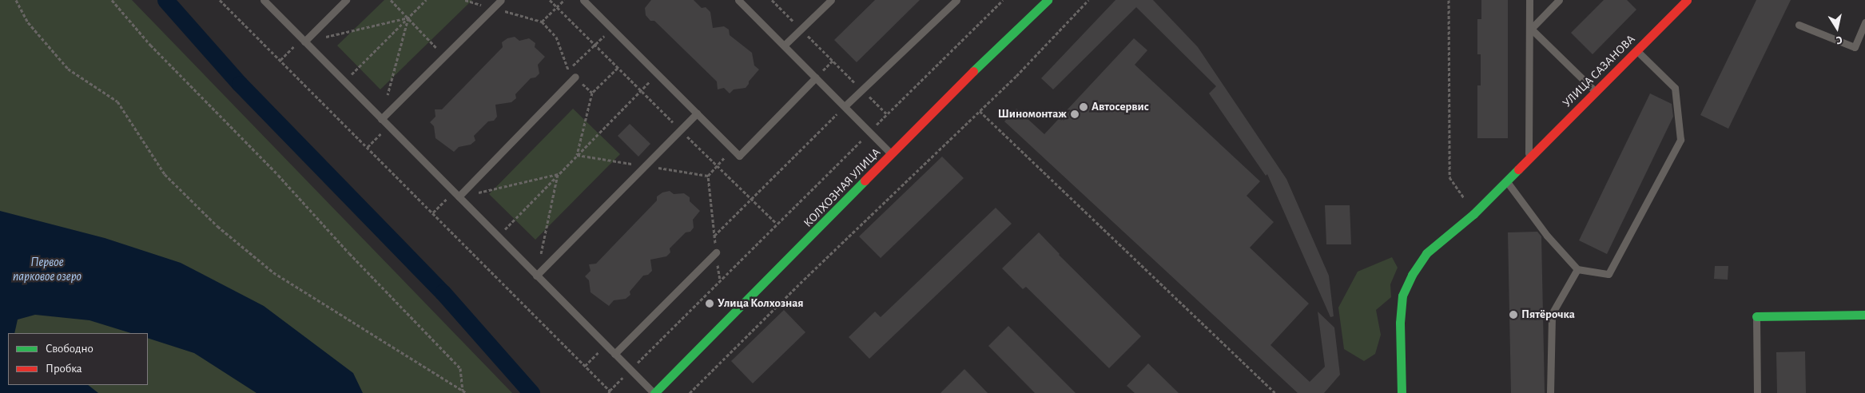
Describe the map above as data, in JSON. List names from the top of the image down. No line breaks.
{"streets":{"street":["УЛИЦА САЗАНОВА","КОЛХОЗНАЯ УЛИЦА"]},"water":["Первое парковое озеро"],"places":["Автосервис","Шиномонтаж","Улица Колхозная","Пятёрочка"],"legend":["Свободно","Пробка"],"north":"bottom"}
